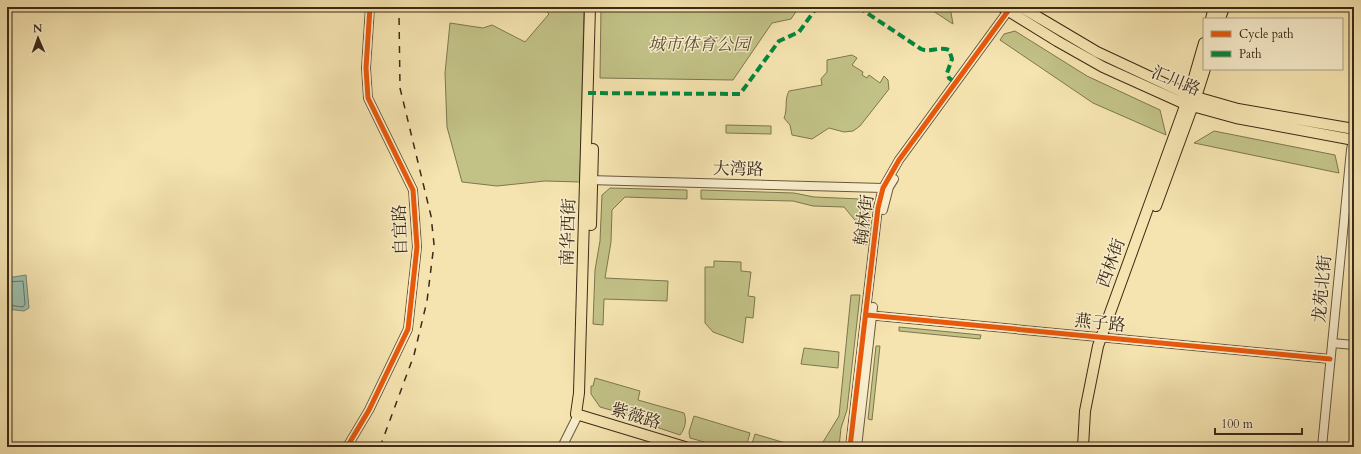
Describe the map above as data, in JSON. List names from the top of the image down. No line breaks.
{"streets":{"main road":["汇川路","南华西街","西林街","紫薇路"],"street":["大湾路","翰林街","自宜路","龙苑北街","燕子路"]},"crossings":[["汇川路","翰林街"],["汇川路","西林街"],["汇川路","龙苑北街"],["大湾路","翰林街"],["大湾路","南华西街"],["翰林街","燕子路"],["南华西街","紫薇路"],["西林街","燕子路"],["龙苑北街","燕子路"]],"parks":["城市体育公园"],"legend":["Cycle path","Path"],"scale_bar":"100 m","north":"top"}
